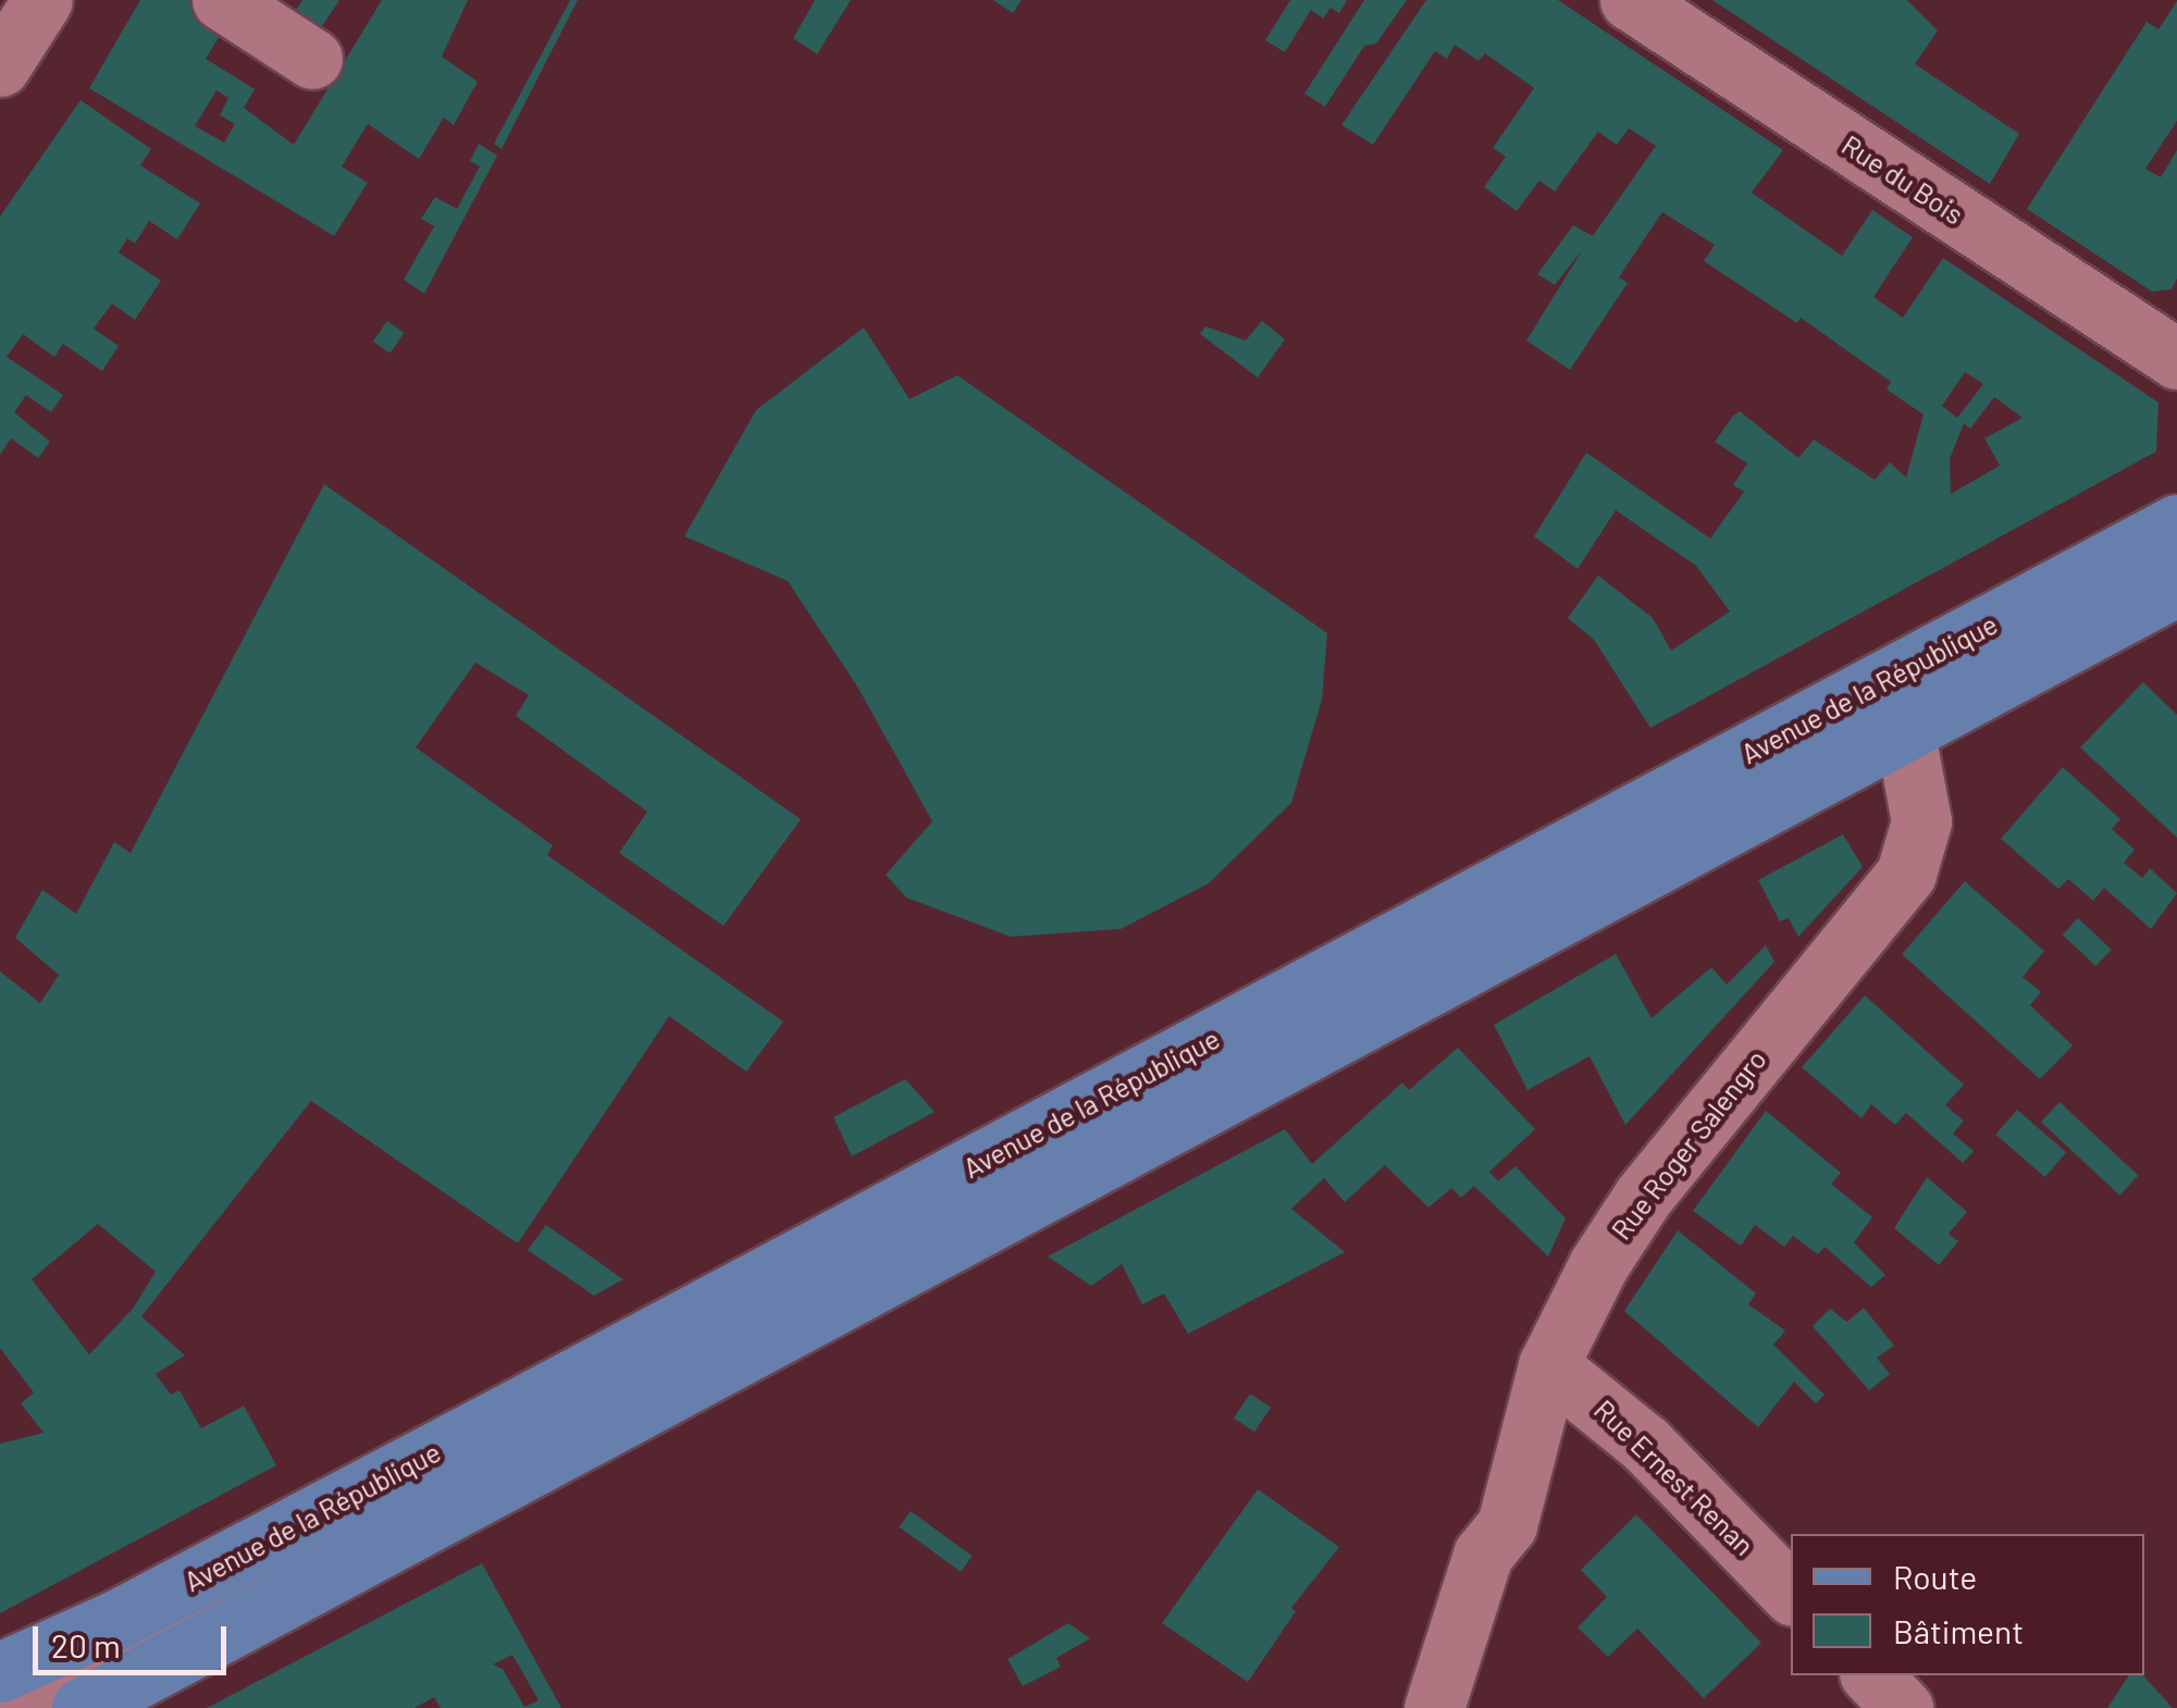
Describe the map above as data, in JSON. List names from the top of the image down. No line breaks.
{"streets":{"main road":["Avenue de la République"],"street":["Rue du Bois","Rue Roger Salengro","Rue Ernest Renan"]},"crossings":[["Avenue de la République","Rue Roger Salengro"],["Rue Roger Salengro","Rue Ernest Renan"]],"legend":["Route","Bâtiment"],"scale_bar":"20 m"}
